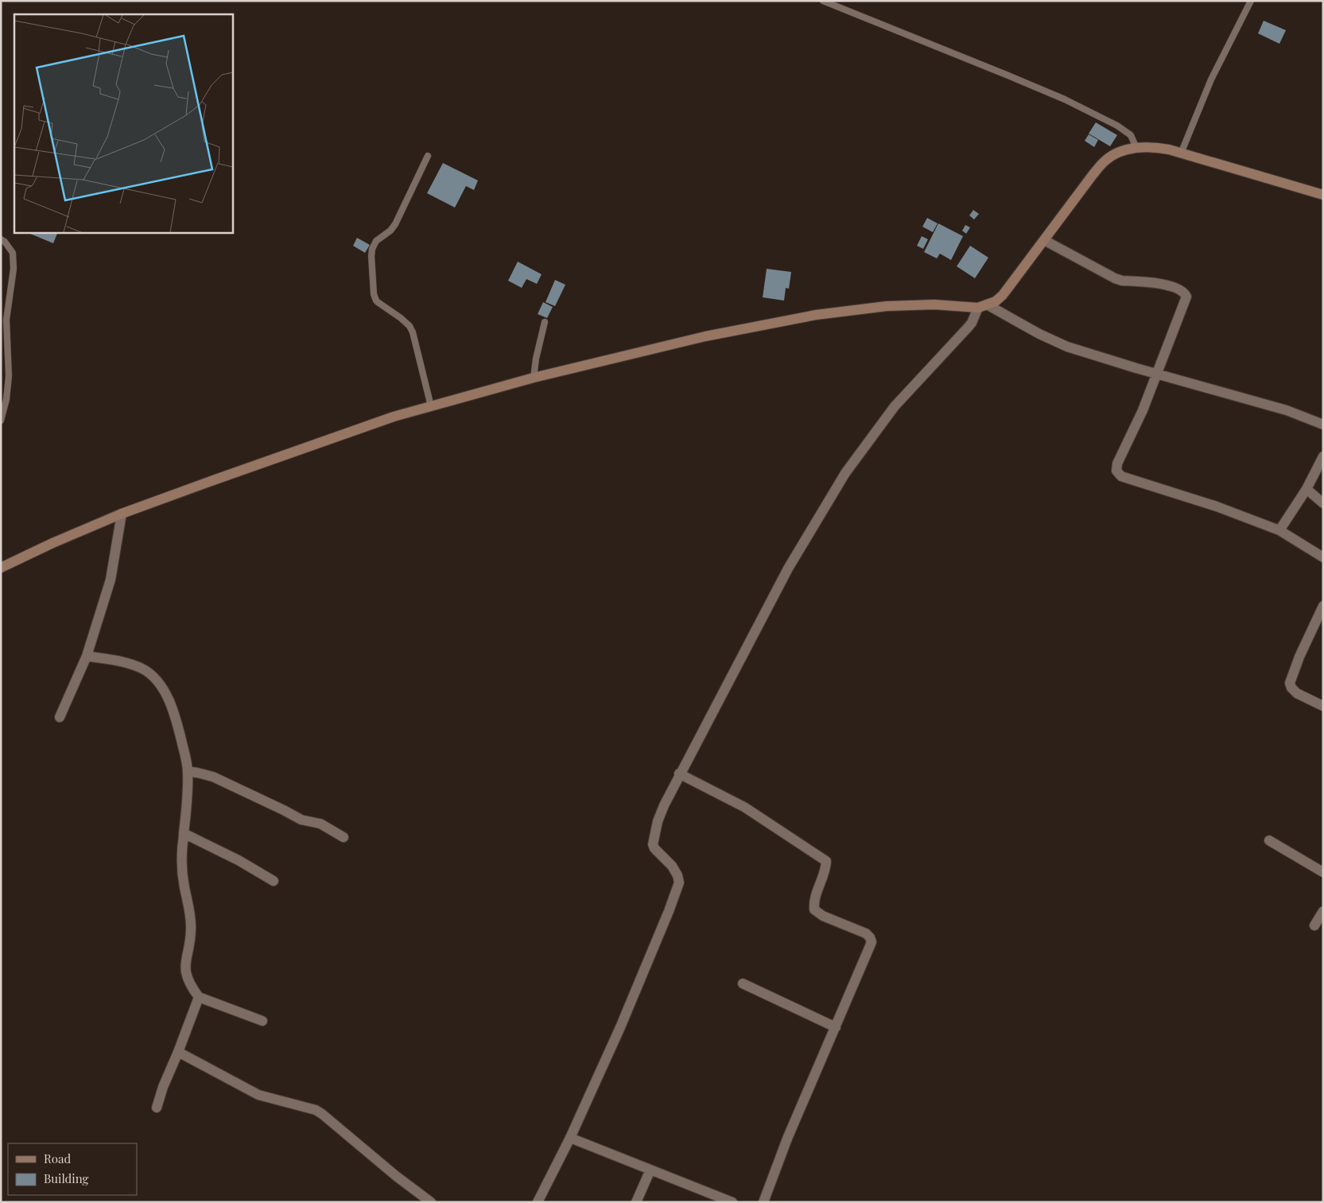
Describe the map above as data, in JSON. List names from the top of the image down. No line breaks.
{"legend":["Road","Building"]}
